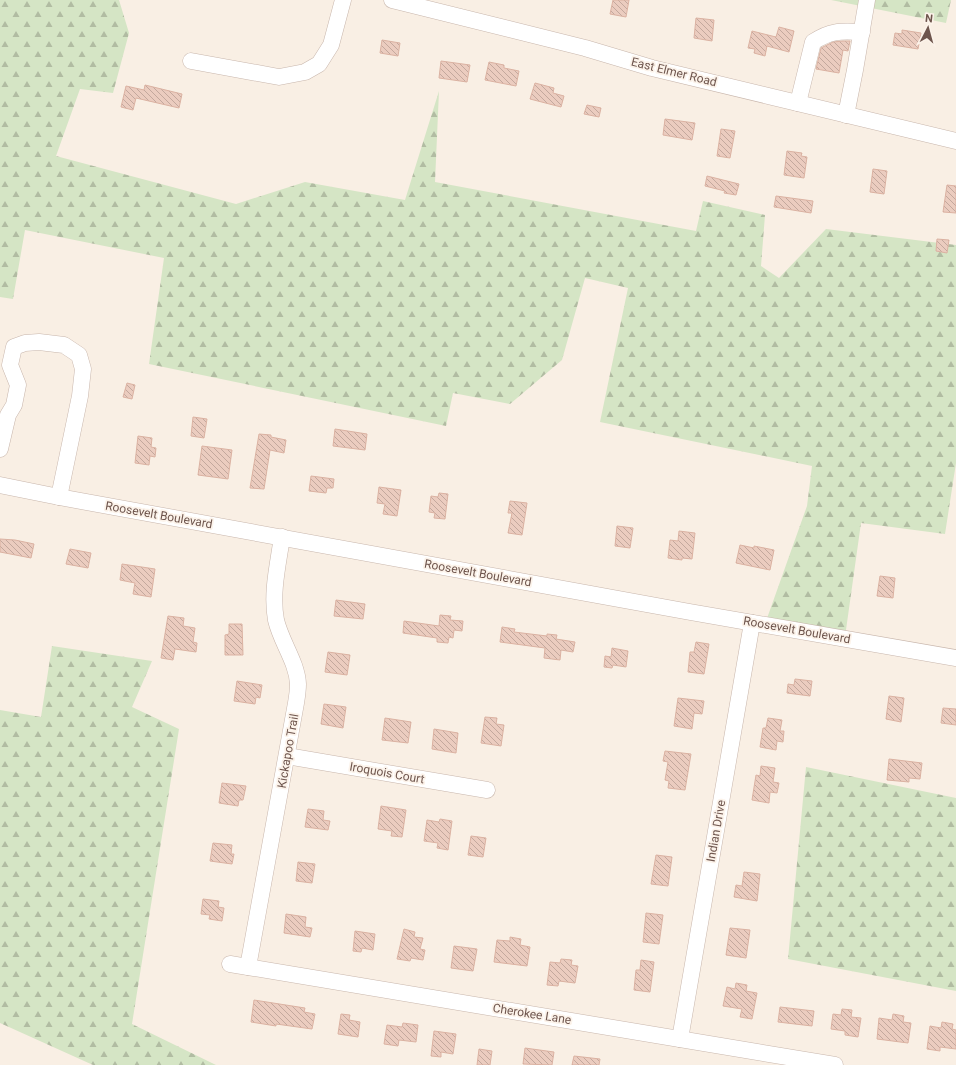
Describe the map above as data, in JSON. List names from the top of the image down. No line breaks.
{"streets":{"street":["East Elmer Road","Roosevelt Boulevard","Kickapoo Trail","Iroquois Court","Indian Drive","Cherokee Lane"]},"crossings":[["Roosevelt Boulevard","Kickapoo Trail"],["Roosevelt Boulevard","Indian Drive"],["Kickapoo Trail","Iroquois Court"],["Kickapoo Trail","Cherokee Lane"],["Indian Drive","Cherokee Lane"]],"north":"top"}
